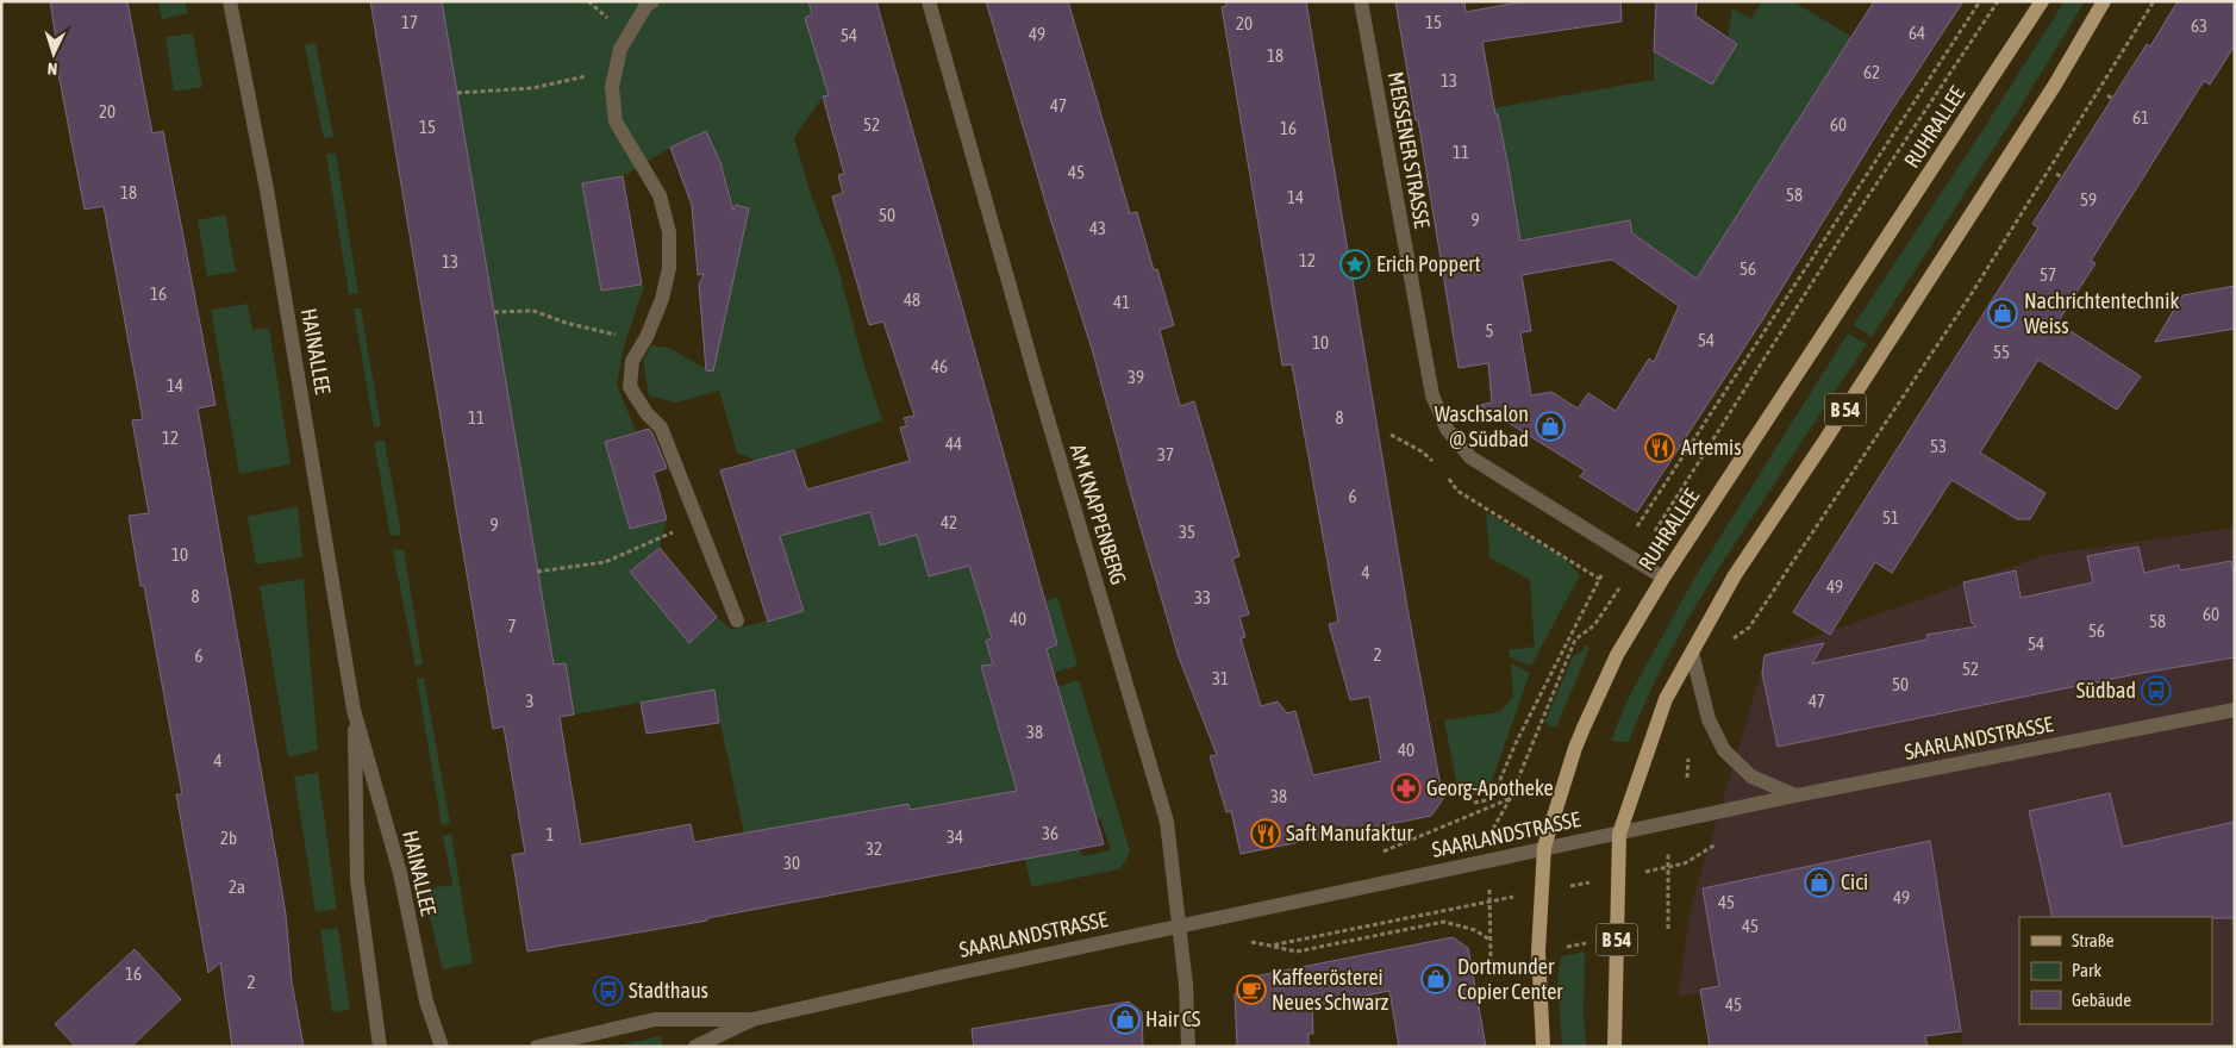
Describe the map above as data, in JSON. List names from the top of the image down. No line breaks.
{"streets":{"main road":["RUHRALLEE","B 54"],"street":["MEISSENER STRASSE","HAINALLEE","AM KNAPPENBERG","SAARLANDSTRASSE"]},"crossings":[["RUHRALLEE","MEISSENER STRASSE"],["RUHRALLEE","SAARLANDSTRASSE"],["B 54","SAARLANDSTRASSE"],["AM KNAPPENBERG","SAARLANDSTRASSE"]],"places":{"place":["Erich Poppert"],"shop":["Nachrichtentechnik Weiss","Waschsalon @ Südbad","Cici","Dortmunder Copier Center","Hair CS"],"restaurant":["Artemis","Saft Manufaktur"],"bus stop":["Südbad","Stadthaus"],"pharmacy":["Georg-Apotheke"],"cafe":["Kaffeerösterei Neues Schwarz"]},"house_numbers":["17","15","20","63","64","49","54","18","62","13","47","20","61","52","60","15","16","11","45","18","58","14","59","50","9","43","12","13","56","57","16","48","41","5","54","10","55","46","39","14","11","8","12","44","53","37","6","51","42","9","35","10","4","49","8","33","60","40","58","7","56","54","2","6","52","31","50","3","47","38","40","4","38","36","1","34","2b","32","30","2a","49","45","45","16","2","45"],"legend":["Straße","Park","Gebäude"],"north":"bottom"}
